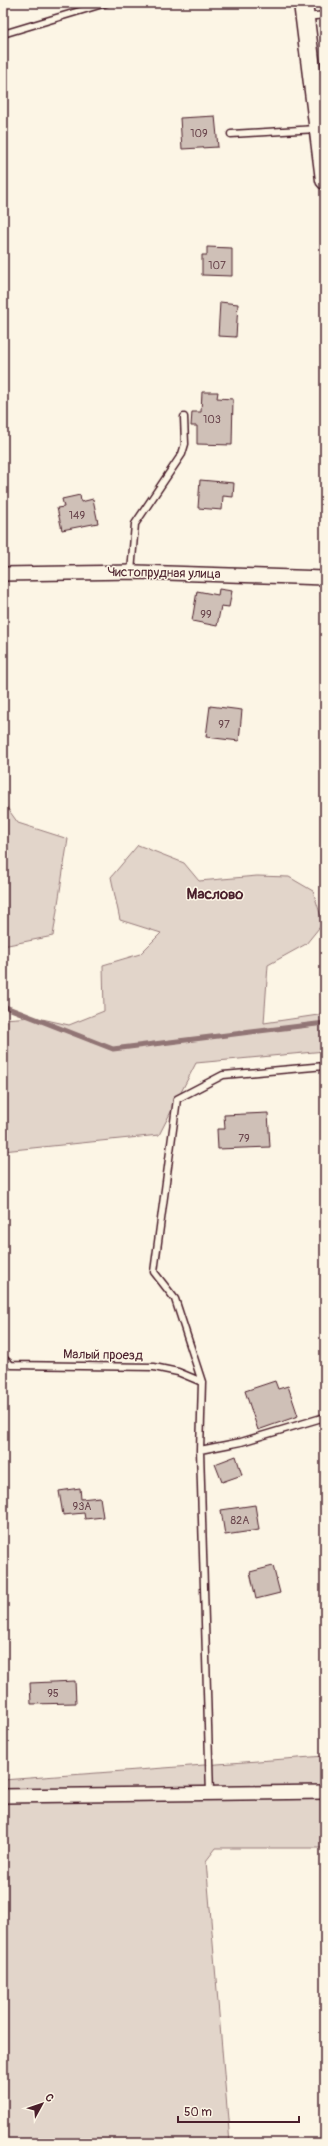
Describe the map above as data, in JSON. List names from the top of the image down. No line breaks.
{"streets":{"street":["Чистопрудная улица"],"lane":["Малый проезд"]},"districts":["Маслово"],"house_numbers":["109","107","103","149","99","97","79","93А","82А","95"],"scale_bar":"50 m","north":"top right"}
